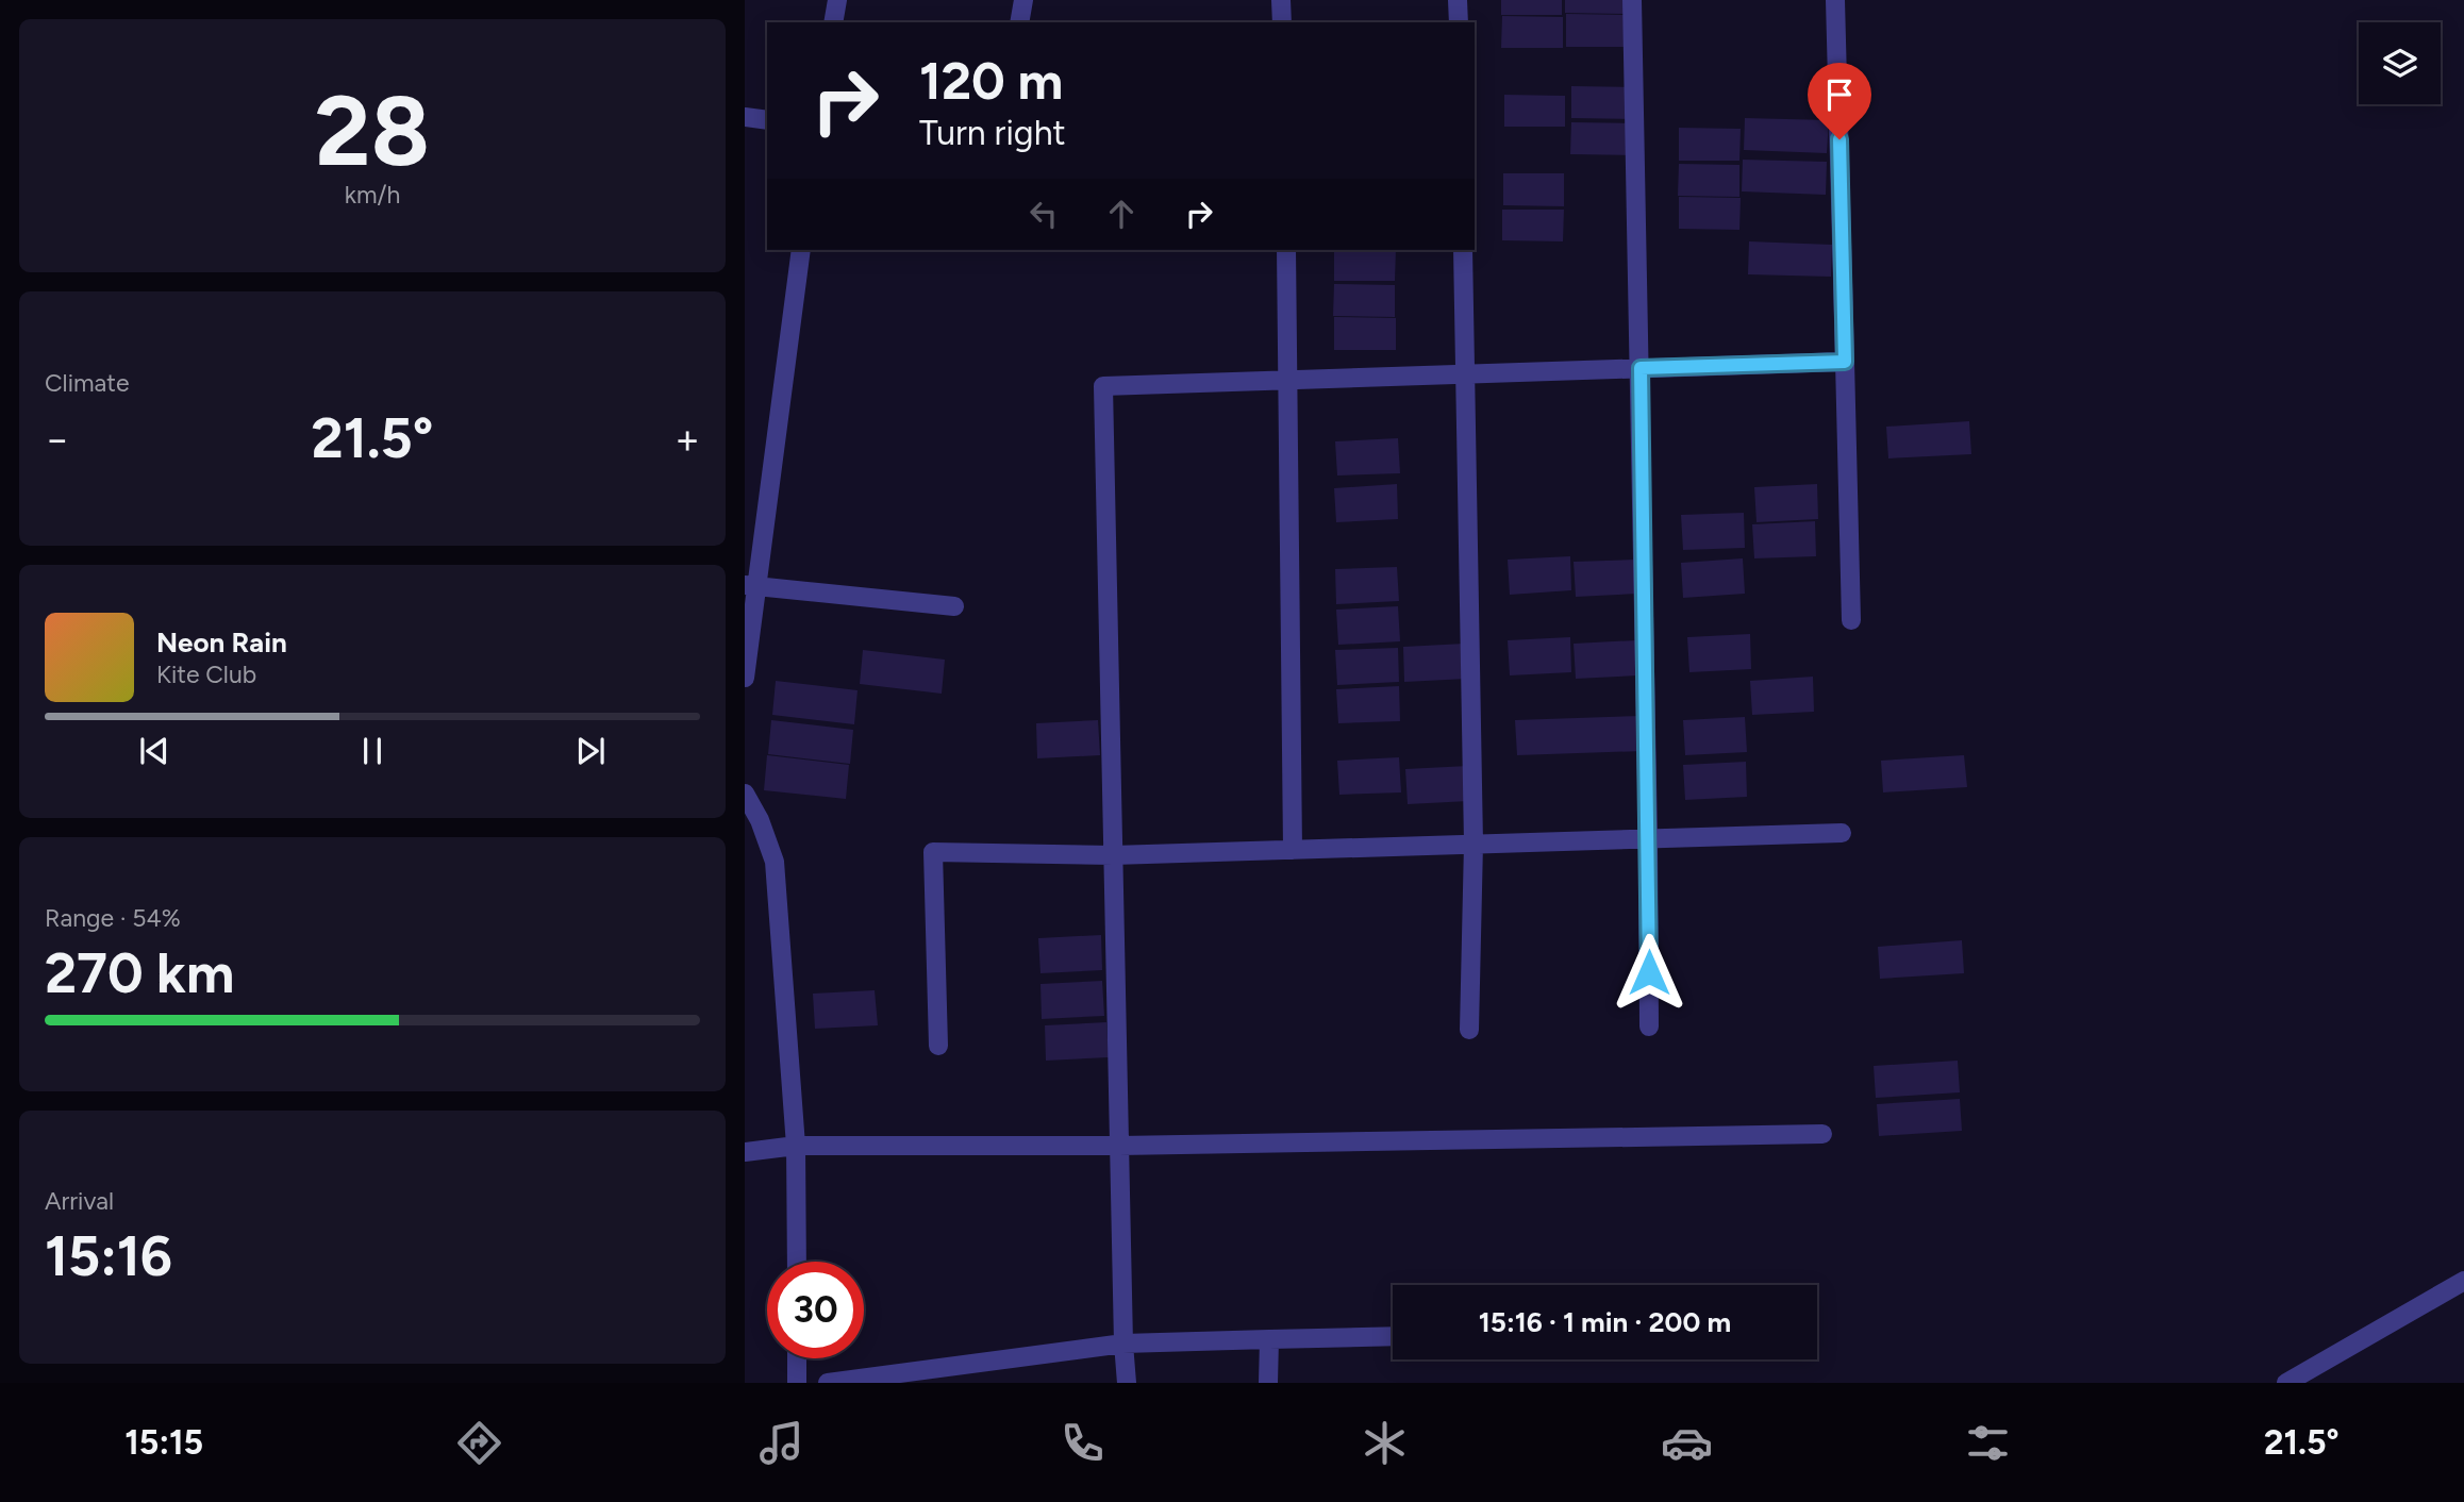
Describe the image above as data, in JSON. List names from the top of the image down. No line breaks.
{"page":{"tile":[["28","km/h"],"Climate",["Range · 54%","270 km"],["Arrival","15:16"]],"turn":["120 m","Turn right"],"heat":["−","21.5°","+"],"song":["Neon Rain","Kite Club"],"limit":"30","trip":"15:16 · 1 min · 200 m","tabs":["15:15","21.5°"]}}
